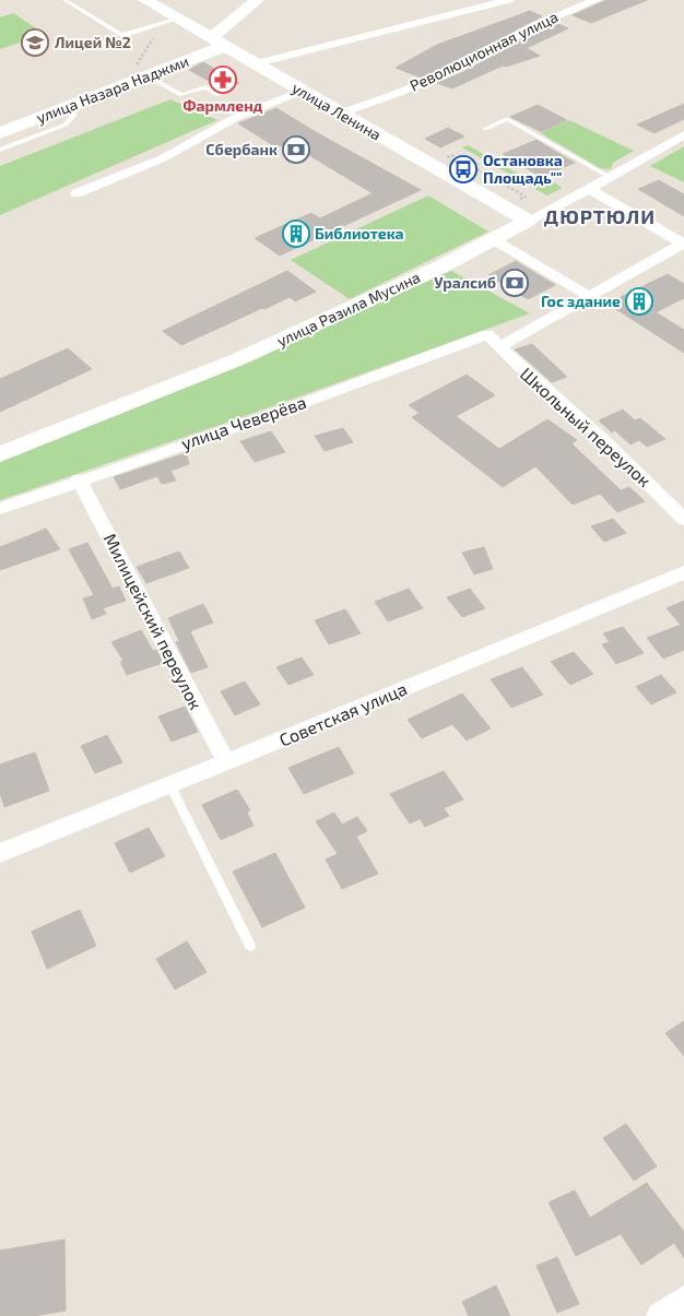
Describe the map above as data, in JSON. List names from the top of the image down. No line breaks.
{"streets":{"main road":["улица Назара Наджми","улица Ленина","улица Разила Мусина"],"street":["Революционная улица","улица Чеверёва","Школьный переулок","Милицейский переулок","Советская улица"]},"crossings":[["Революционная улица","улица Ленина"],["улица Назара Наджми","улица Ленина"],["улица Ленина","улица Разила Мусина"],["улица Чеверёва","Школьный переулок"],["улица Чеверёва","Милицейский переулок"],["Милицейский переулок","Советская улица"]],"districts":["ДЮРТЮЛИ"],"places":{"school or university":["Лицей №2"],"pharmacy":["Фармленд"],"bank":["Сбербанк","Уралсиб"],"bus stop":["Остановка Площадь\"\""],"building":["Библиотека","Гос здание"]}}
